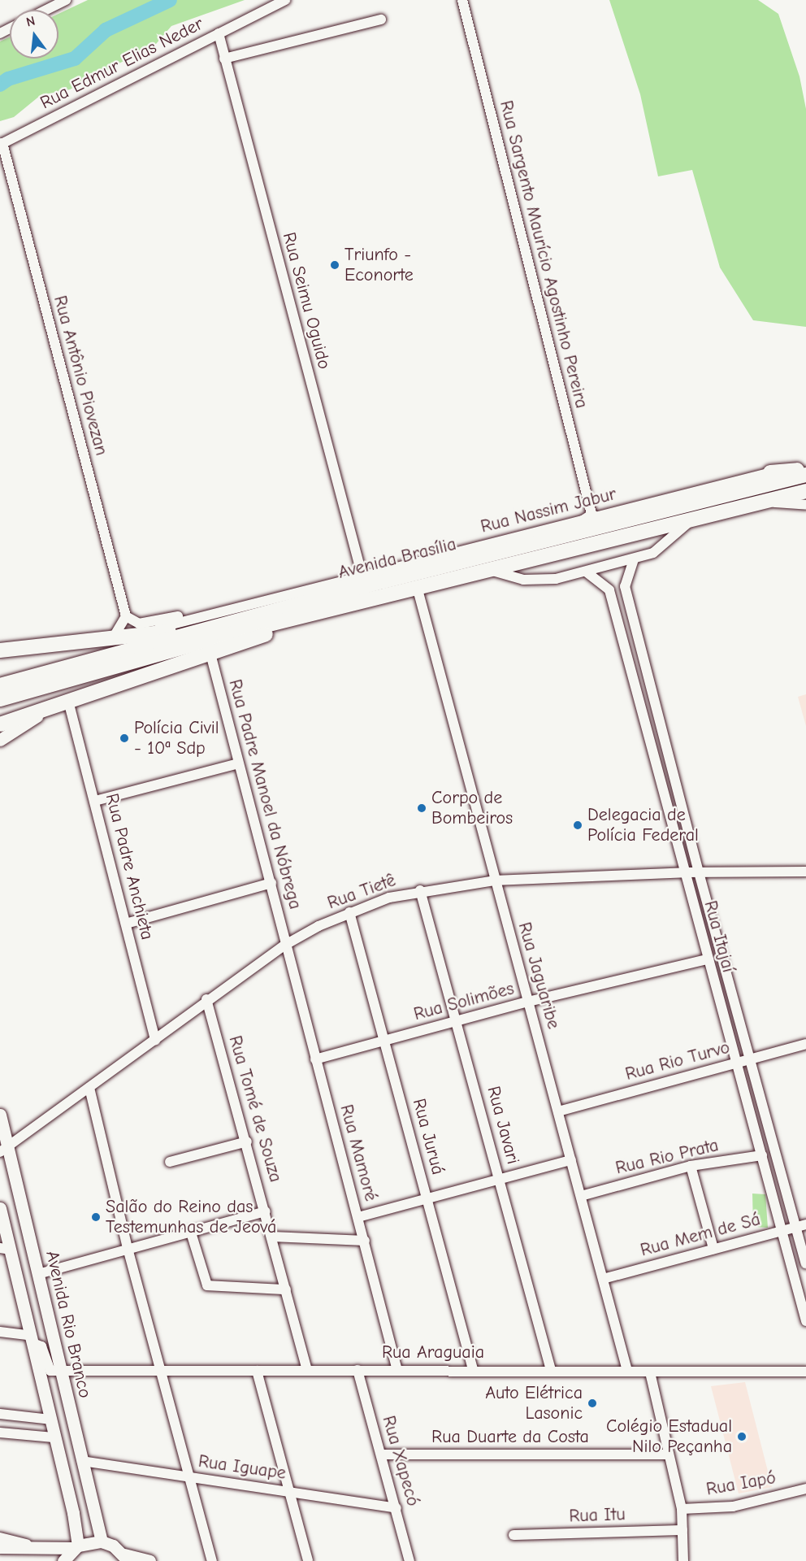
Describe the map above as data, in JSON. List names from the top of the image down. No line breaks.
{"streets":{"highway":["Avenida Brasília"],"main road":["Avenida Rio Branco"],"street":["Rua Edmur Elias Neder","Rua Sargento Maurício Agostinho Pereira","Rua Seimu Oguido","Rua Antônio Piovezan","Rua Nassim Jabur","Rua Padre Manoel da Nóbrega","Rua Padre Anchieta","Rua Tietê","Rua Itajaí","Rua Jaguaribe","Rua Solimões","Rua Rio Turvo","Rua Tomé de Souza","Rua Javari","Rua Juruá","Rua Mamoré","Rua Rio Prata","Rua Mem de Sá","Rua Araguaia","Rua Duarte da Costa","Rua Xapecó","Rua Iguape","Rua Iapó","Rua Itu"]},"crossings":[["Rua Edmur Elias Neder","Rua Seimu Oguido"],["Rua Edmur Elias Neder","Rua Antônio Piovezan"],["Rua Sargento Maurício Agostinho Pereira","Rua Nassim Jabur"],["Rua Seimu Oguido","Rua Nassim Jabur"],["Avenida Brasília","Rua Jaguaribe"],["Rua Padre Manoel da Nóbrega","Rua Tietê"],["Rua Padre Manoel da Nóbrega","Rua Mamoré"],["Rua Padre Anchieta","Rua Tietê"],["Rua Tietê","Rua Itajaí"],["Rua Tietê","Rua Jaguaribe"],["Rua Tietê","Rua Tomé de Souza"],["Rua Tietê","Rua Javari"],["Rua Tietê","Rua Juruá"],["Rua Tietê","Rua Mamoré"],["Rua Tietê","Avenida Rio Branco"],["Rua Itajaí","Rua Solimões"],["Rua Itajaí","Rua Rio Turvo"],["Rua Itajaí","Rua Rio Prata"],["Rua Itajaí","Rua Mem de Sá"],["Rua Jaguaribe","Rua Solimões"],["Rua Jaguaribe","Rua Rio Turvo"],["Rua Jaguaribe","Rua Rio Prata"],["Rua Jaguaribe","Rua Mem de Sá"],["Rua Jaguaribe","Rua Araguaia"],["Rua Solimões","Rua Javari"],["Rua Solimões","Rua Juruá"],["Rua Solimões","Rua Mamoré"],["Rua Tomé de Souza","Rua Araguaia"],["Rua Javari","Rua Araguaia"],["Rua Juruá","Rua Araguaia"],["Rua Mamoré","Rua Araguaia"],["Avenida Rio Branco","Rua Araguaia"],["Avenida Rio Branco","Rua Iguape"],["Rua Araguaia","Rua Xapecó"],["Rua Duarte da Costa","Rua Xapecó"],["Rua Xapecó","Rua Iguape"]],"places":["Triunfo - Econorte","Polícia Civil - 10ª Sdp","Corpo de Bombeiros","Delegacia de Polícia Federal","Salão do Reino das Testemunhas de Jeová","Auto Elétrica Lasonic","Colégio Estadual Nilo Peçanha"],"north":"top"}
